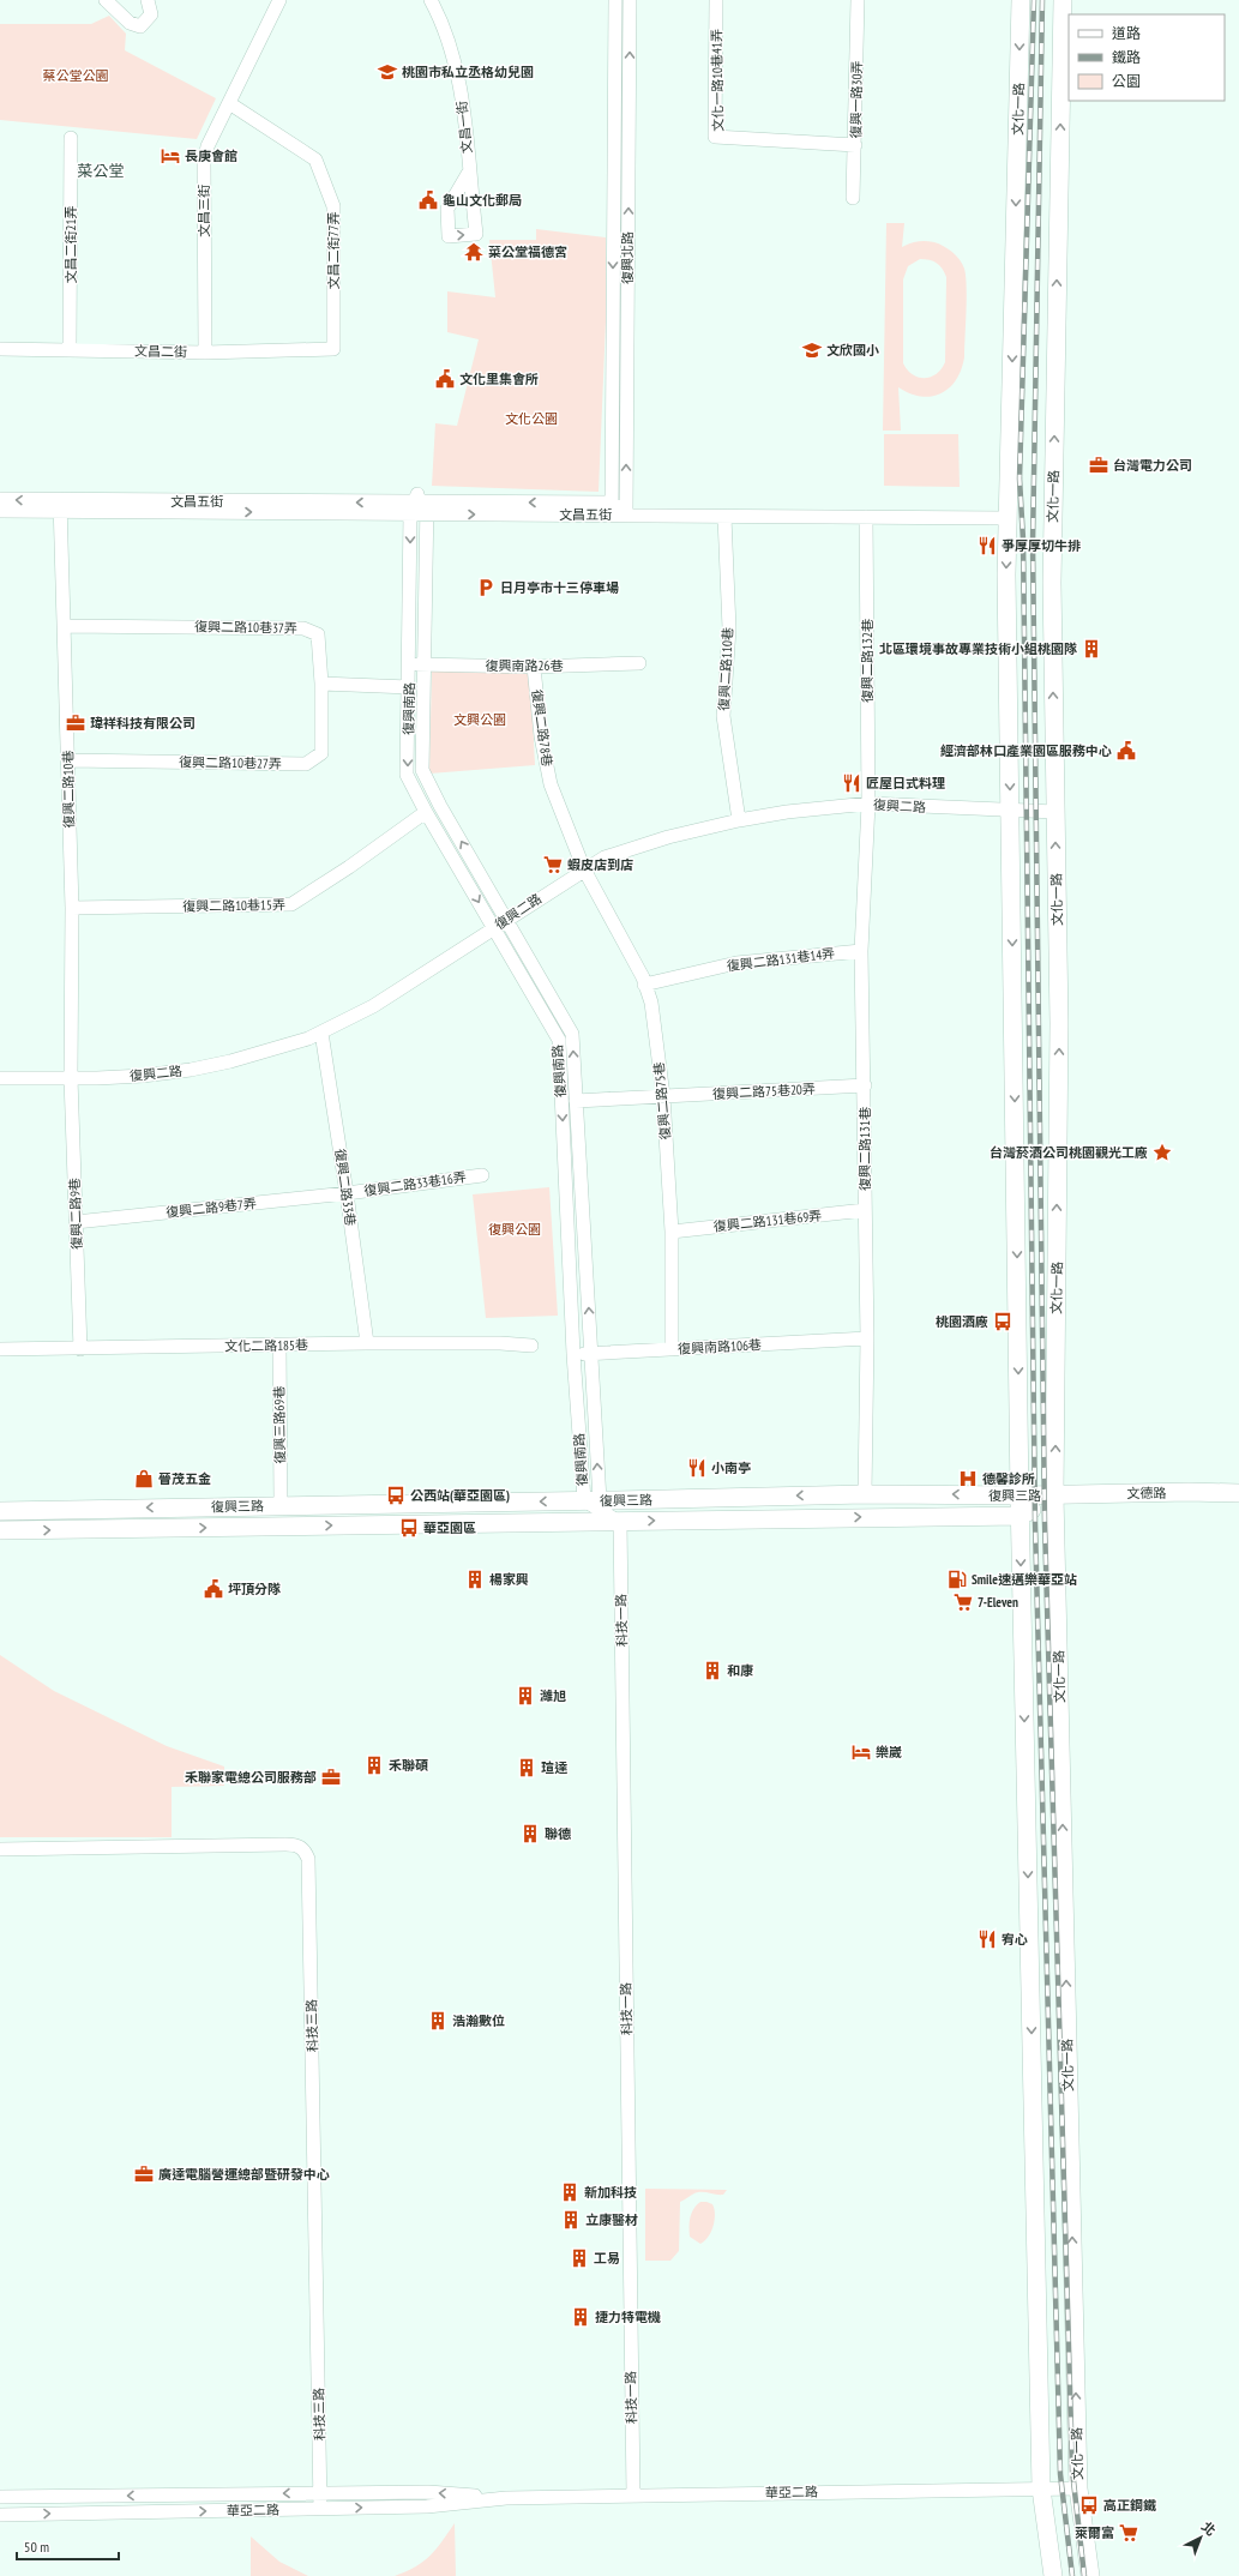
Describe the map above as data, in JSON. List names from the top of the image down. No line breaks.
{"streets":{"street":["文化一路10巷41弄","復興一路30弄","文化一路","文昌一街","文昌三街","文昌二街21弄","文昌二街77弄","復興北路","文昌二街","文昌五街","復興二路10巷37弄","復興二路132巷","復興南路26巷","復興二路110巷","復興南路","復興二路78巷","復興二路10巷27弄","復興二路10巷","復興二路","復興二路10巷15弄","復興二路131巷14弄","復興二路75巷20弄","復興二路75巷","復興二路131巷","復興二路33巷16弄","復興二路33巷","復興二路9巷7弄","復興二路9巷","復興二路131巷69弄","文化二路185巷","復興南路106巷","復興三路69巷","文德路","復興三路","科技一路","科技三路","華亞二路"]},"crossings":[["文化一路10巷41弄","復興一路30弄"],["文化一路","復興二路"],["文化一路","文德路"],["文化一路","復興三路"],["文化一路","華亞二路"],["文昌三街","文昌二街77弄"],["文昌三街","文昌二街"],["文昌二街21弄","文昌二街"],["文昌二街77弄","文昌二街"],["復興北路","文昌五街"],["文昌五街","復興南路"],["文昌五街","復興二路10巷"],["復興二路10巷37弄","復興二路10巷27弄"],["復興二路10巷37弄","復興二路10巷"],["復興二路132巷","復興二路"],["復興二路132巷","復興二路131巷"],["復興南路26巷","復興南路"],["復興南路26巷","復興二路78巷"],["復興二路110巷","復興二路"],["復興南路","復興二路"],["復興南路","復興二路10巷15弄"],["復興南路","復興二路75巷20弄"],["復興南路","復興南路106巷"],["復興南路","復興三路"],["復興南路","科技一路"],["復興二路78巷","復興二路"],["復興二路78巷","復興二路75巷"],["復興二路10巷27弄","復興二路10巷"],["復興二路10巷","復興二路"],["復興二路10巷","復興二路10巷15弄"],["復興二路10巷","復興二路9巷"],["復興二路","復興二路75巷"],["復興二路","復興二路131巷"],["復興二路","復興二路33巷"],["復興二路","復興二路9巷"],["復興二路131巷14弄","復興二路75巷"],["復興二路131巷14弄","復興二路131巷"],["復興二路75巷20弄","復興二路75巷"],["復興二路75巷20弄","復興二路131巷"],["復興二路75巷","復興二路131巷69弄"],["復興二路75巷","復興南路106巷"],["復興二路131巷","復興二路131巷69弄"],["復興二路131巷","復興南路106巷"],["復興二路131巷","復興三路"],["復興二路33巷16弄","復興二路33巷"],["復興二路33巷16弄","復興二路9巷7弄"],["復興二路33巷","復興二路9巷7弄"],["復興二路33巷","文化二路185巷"],["復興二路9巷7弄","復興二路9巷"],["復興二路9巷","文化二路185巷"],["文化二路185巷","復興三路69巷"],["復興三路69巷","復興三路"],["文德路","復興三路"],["復興三路","科技一路"],["科技一路","華亞二路"],["科技三路","華亞二路"]],"districts":["菜公堂"],"parks":["蔡公堂公園","文化公園","文興公園","復興公園"],"places":{"school or university":["桃園市私立丞格幼兒園","文欣國小"],"hotel":["長庚會館","樂崴"],"public building":["龜山文化郵局","文化里集會所","經濟部林口產業園區服務中心","坪頂分隊"],"temple":["菜公堂福德宮"],"office":["台灣電力公司","瑋祥科技有限公司","禾聯家電總公司服務部","廣達電腦營運總部暨研發中心"],"restaurant":["爭厚厚切牛排","匠屋日式料理","小南亭","宥心"],"parking":["日月亭市十三停車場"],"building":["北區環境事故專業技術小組桃園隊","楊家興","和康","濰旭","禾聯碩","瑄達","聯德","浩瀚數位","新加科技","立康醫材","工易","捷力特電機"],"supermarket":["蝦皮店到店","7-Eleven","萊爾富"],"place":["台灣菸酒公司桃園觀光工廠"],"bus stop":["桃園酒廠","公西站(華亞園區)","華亞園區","高正鋼鐵"],"shop":["晉茂五金"],"hospital":["德馨診所"],"fuel station":["Smile速邁樂華亞站"]},"legend":["道路","鐵路","公園"],"scale_bar":"50 m","north":"top right"}
